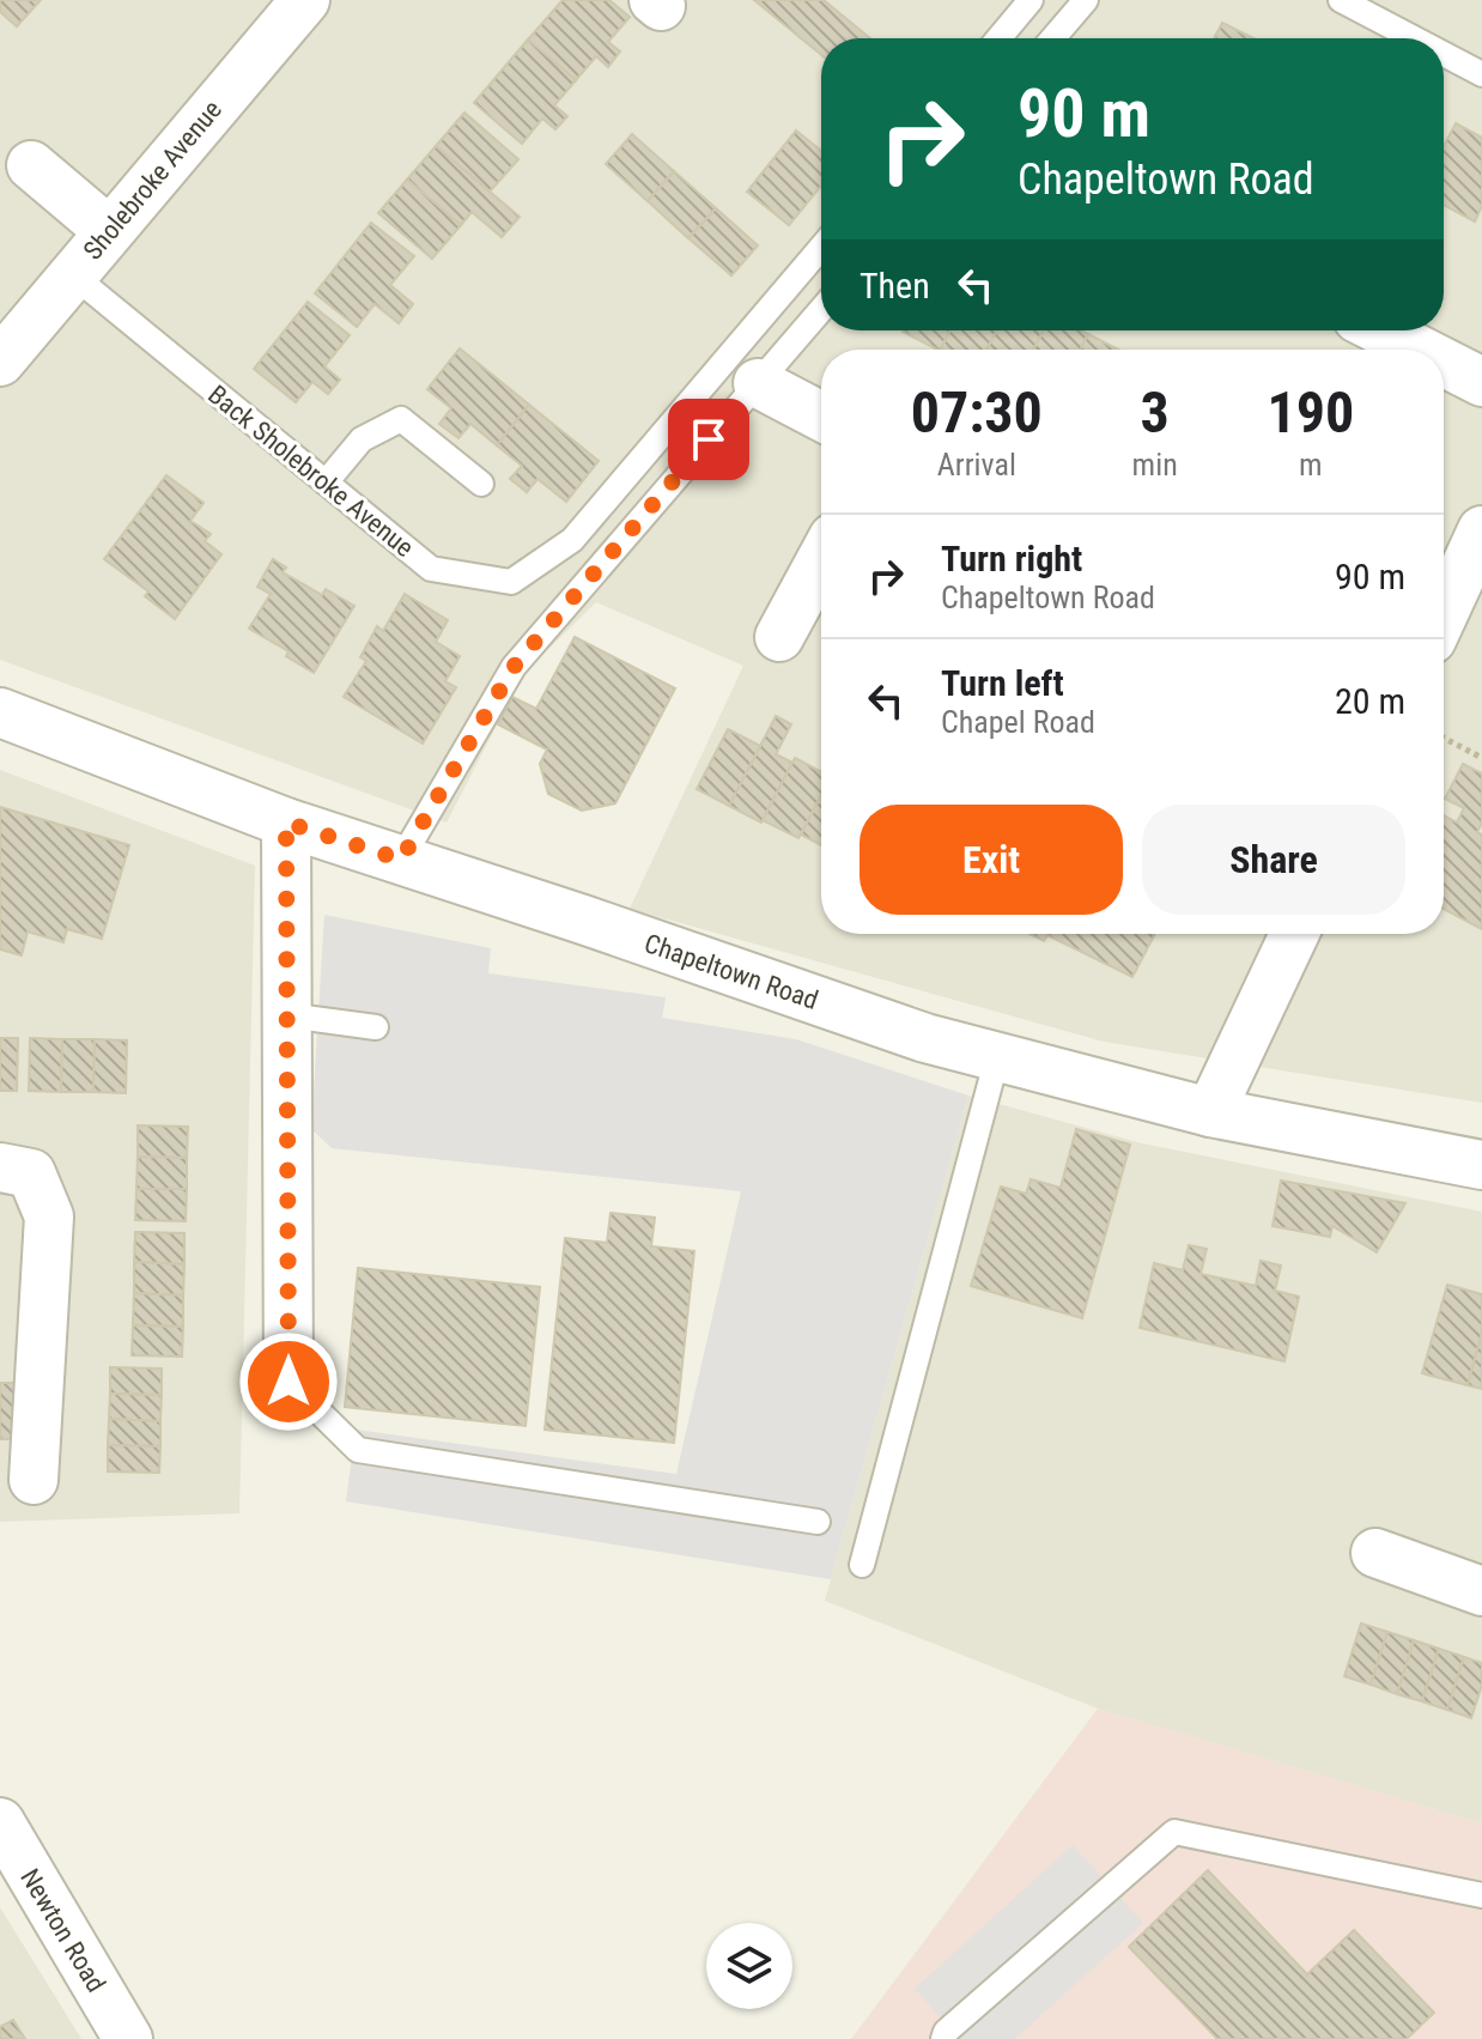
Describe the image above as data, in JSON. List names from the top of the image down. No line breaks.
{"streets":{"street":["Sholebroke Avenue","Chapeltown Road","Newton Road"],"lane":["Back Sholebroke Avenue"]},"crossings":[["Sholebroke Avenue","Back Sholebroke Avenue"]],"page":{"turn":["90 m","Chapeltown Road"],"then":"Then","eta":["07:30","Arrival","3","min","190","m"],"list":[{"name":"Turn right","note":"Chapeltown Road","value":"90 m"},{"name":"Turn left","note":"Chapel Road","value":"20 m"}],"buttons":["Exit","Share"]}}
